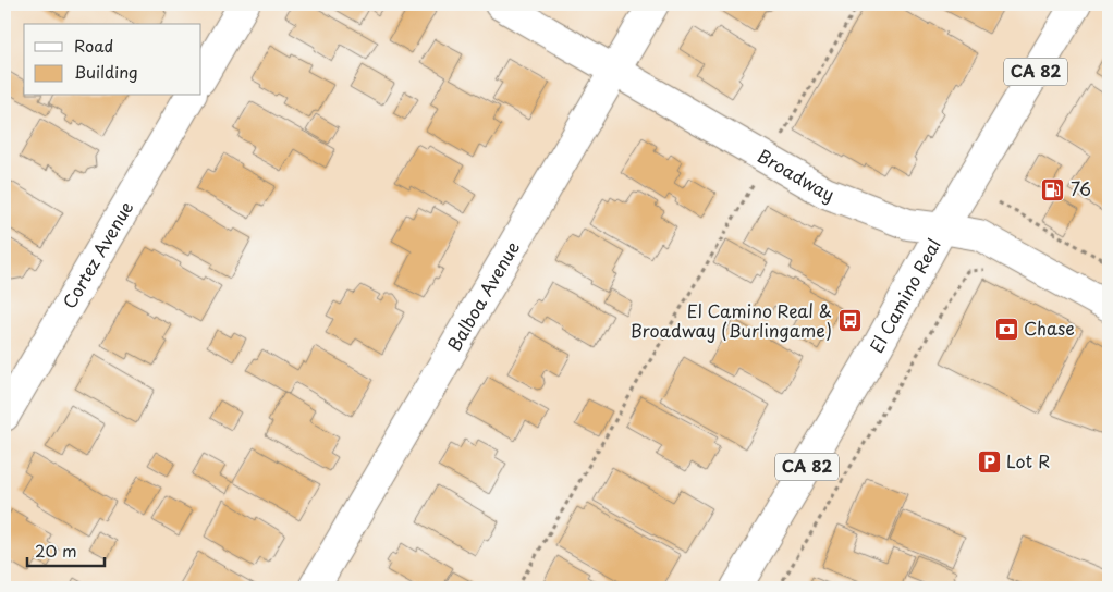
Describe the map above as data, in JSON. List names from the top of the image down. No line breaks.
{"streets":{"street":["CA 82","Broadway","Cortez Avenue","El Camino Real","Balboa Avenue"]},"crossings":[["Broadway","El Camino Real"],["Broadway","Balboa Avenue"]],"places":{"fuel station":["76"],"bus stop":["El Camino Real & Broadway (Burlingame)"],"bank":["Chase"],"parking":["Lot R"]},"legend":["Road","Building"],"scale_bar":"20 m"}
